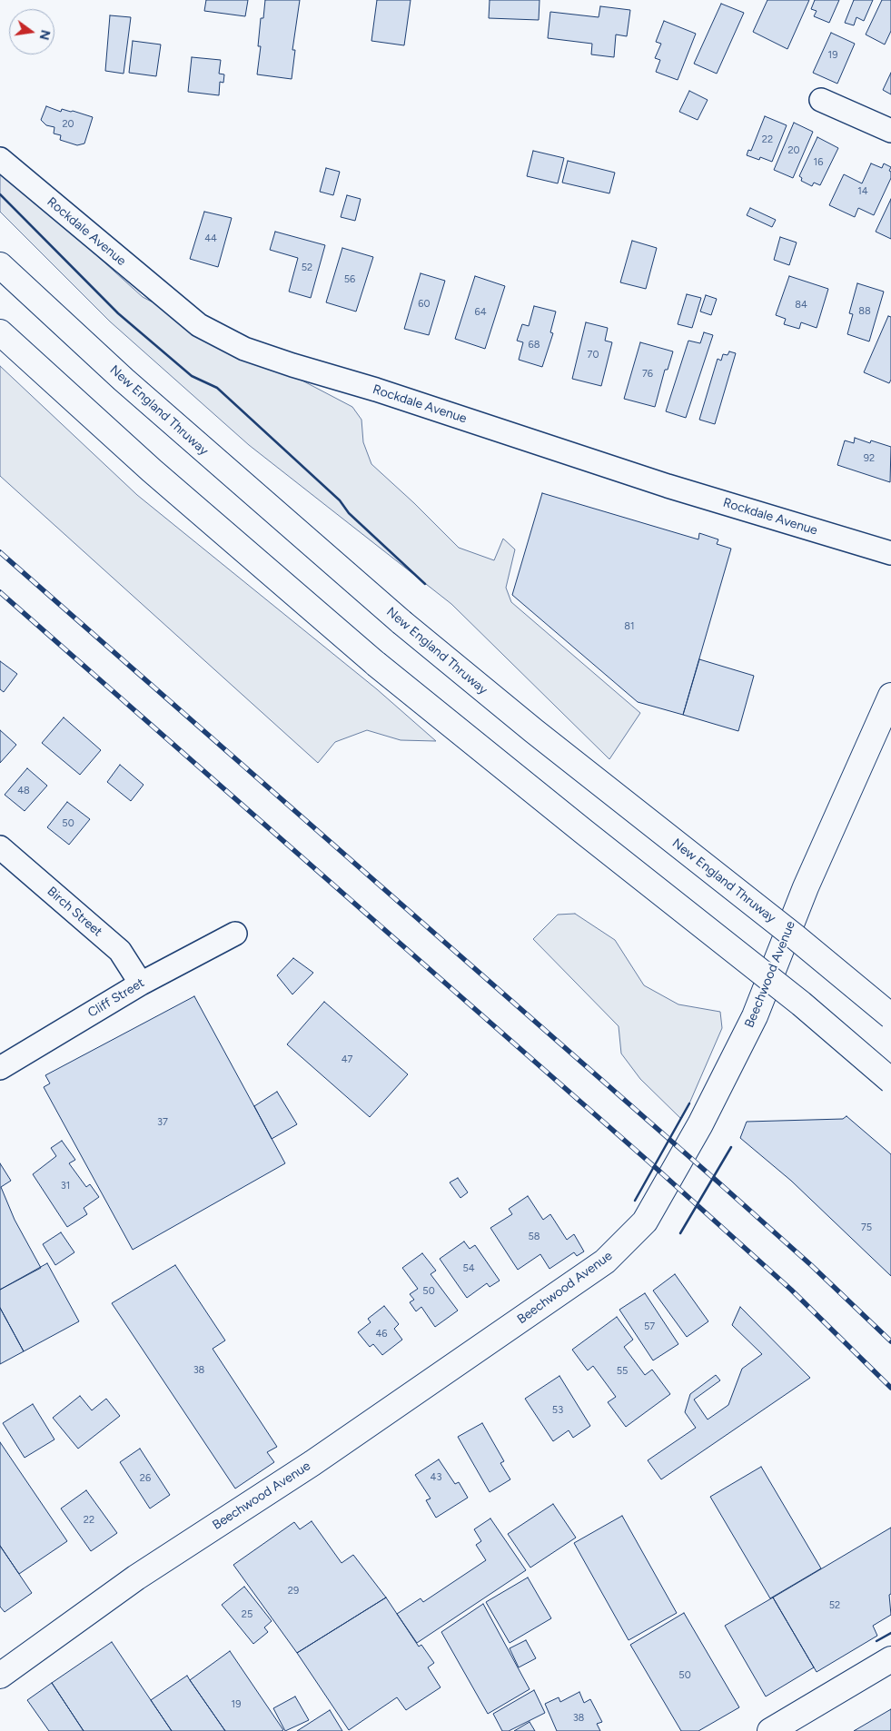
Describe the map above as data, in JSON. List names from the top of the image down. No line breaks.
{"streets":{"main road":["New England Thruway","Beechwood Avenue"],"street":["Rockdale Avenue","Birch Street","Cliff Street"]},"crossings":[["Birch Street","Cliff Street"]],"house_numbers":["19","20","22","20","16","14","44","52","56","60","84","88","64","68","70","76","92","81","48","50","47","37","31","75","58","54","50","57","46","38","55","53","43","26","22","29","52","25","50","19","38"],"north":"right"}
